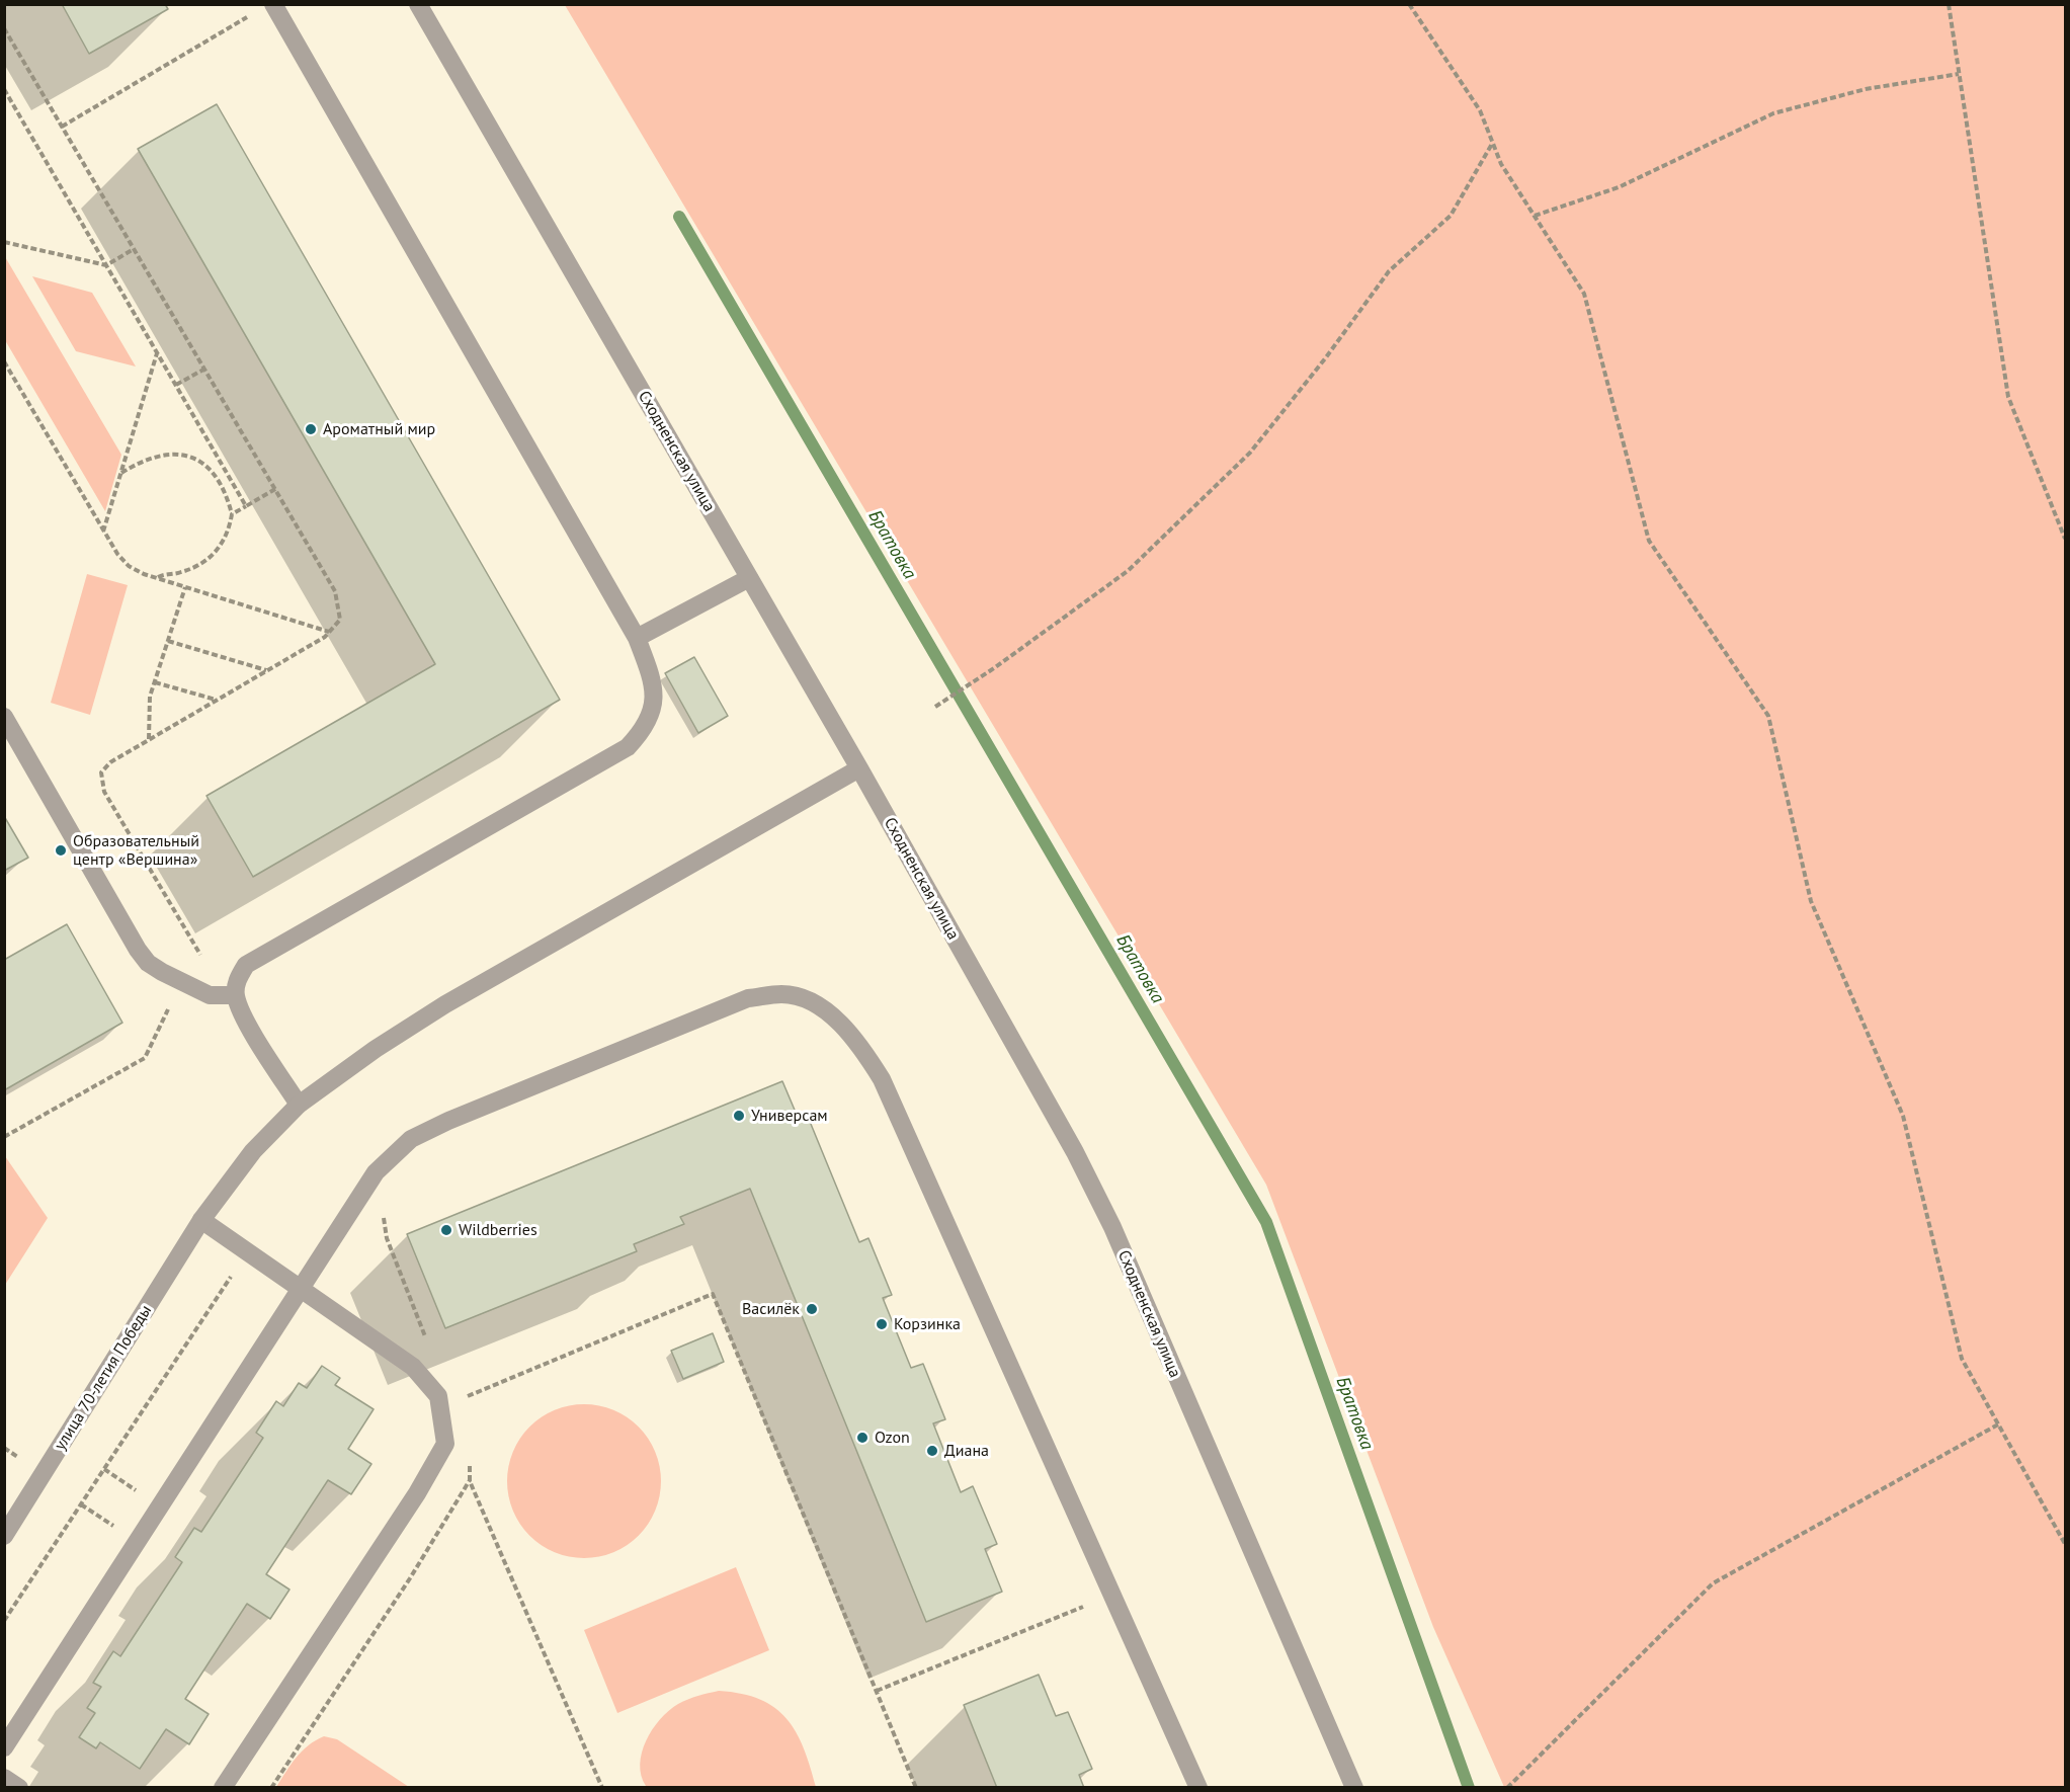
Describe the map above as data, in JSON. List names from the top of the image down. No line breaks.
{"streets":{"street":["Сходненская улица","улица 70-летия Победы"]},"crossings":[["Сходненская улица","улица 70-летия Победы"]],"water":["Братовка"],"places":["Ароматный мир","Образовательный центр «Вершина»","Универсам","Wildberries","Василёк","Корзинка","Ozon","Диана"]}
